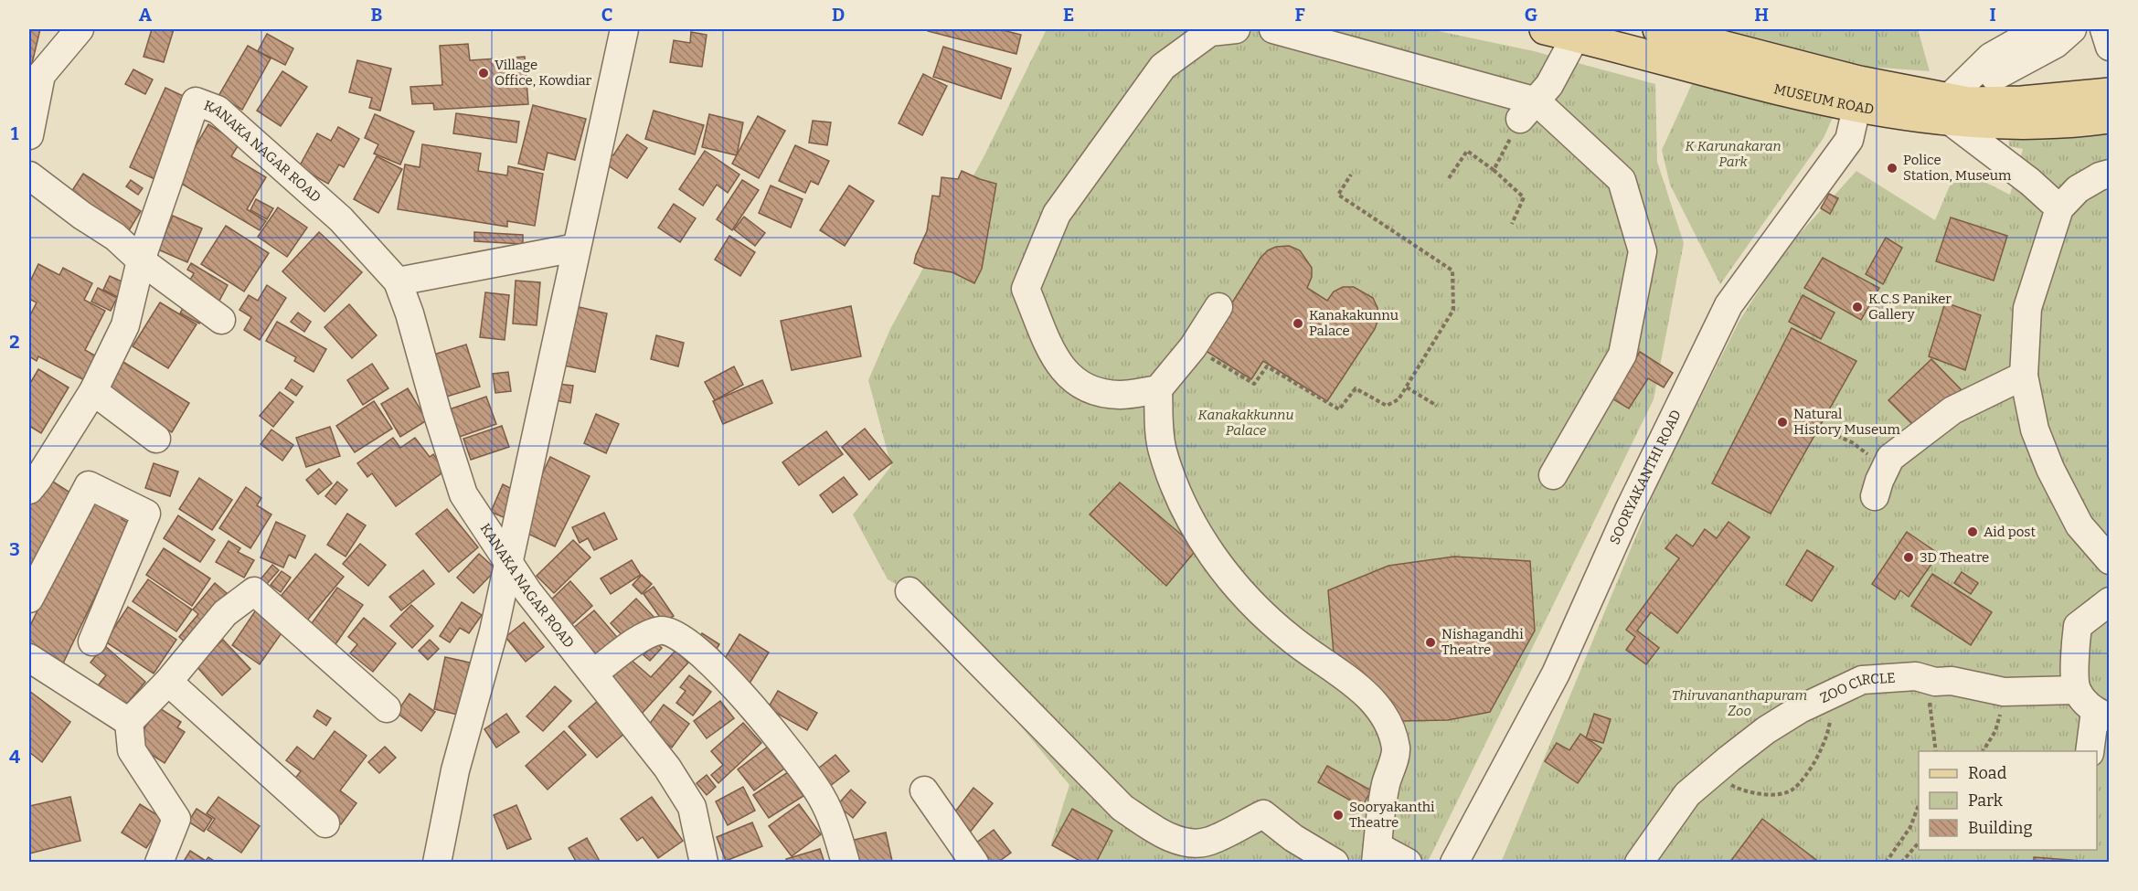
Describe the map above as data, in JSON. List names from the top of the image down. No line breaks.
{"streets":{"main road":["MUSEUM ROAD"],"street":["KANAKA NAGAR ROAD","SOORYAKANTHI ROAD","ZOO CIRCLE"]},"crossings":[["MUSEUM ROAD","SOORYAKANTHI ROAD"]],"parks":["K Karunakaran Park","Kanakakkunnu Palace","Thiruvananthapuram Zoo"],"places":["Village Office, Kowdiar","Police Station, Museum","K.C.S Paniker Gallery","Kanakakunnu Palace","Natural History Museum","Aid post","3D Theatre","Nishagandhi Theatre","Sooryakanthi Theatre"],"legend":["Road","Park","Building"],"grid":{"columns":["A","B","C","D","E","F","G","H","I"],"rows":["1","2","3","4"]}}
